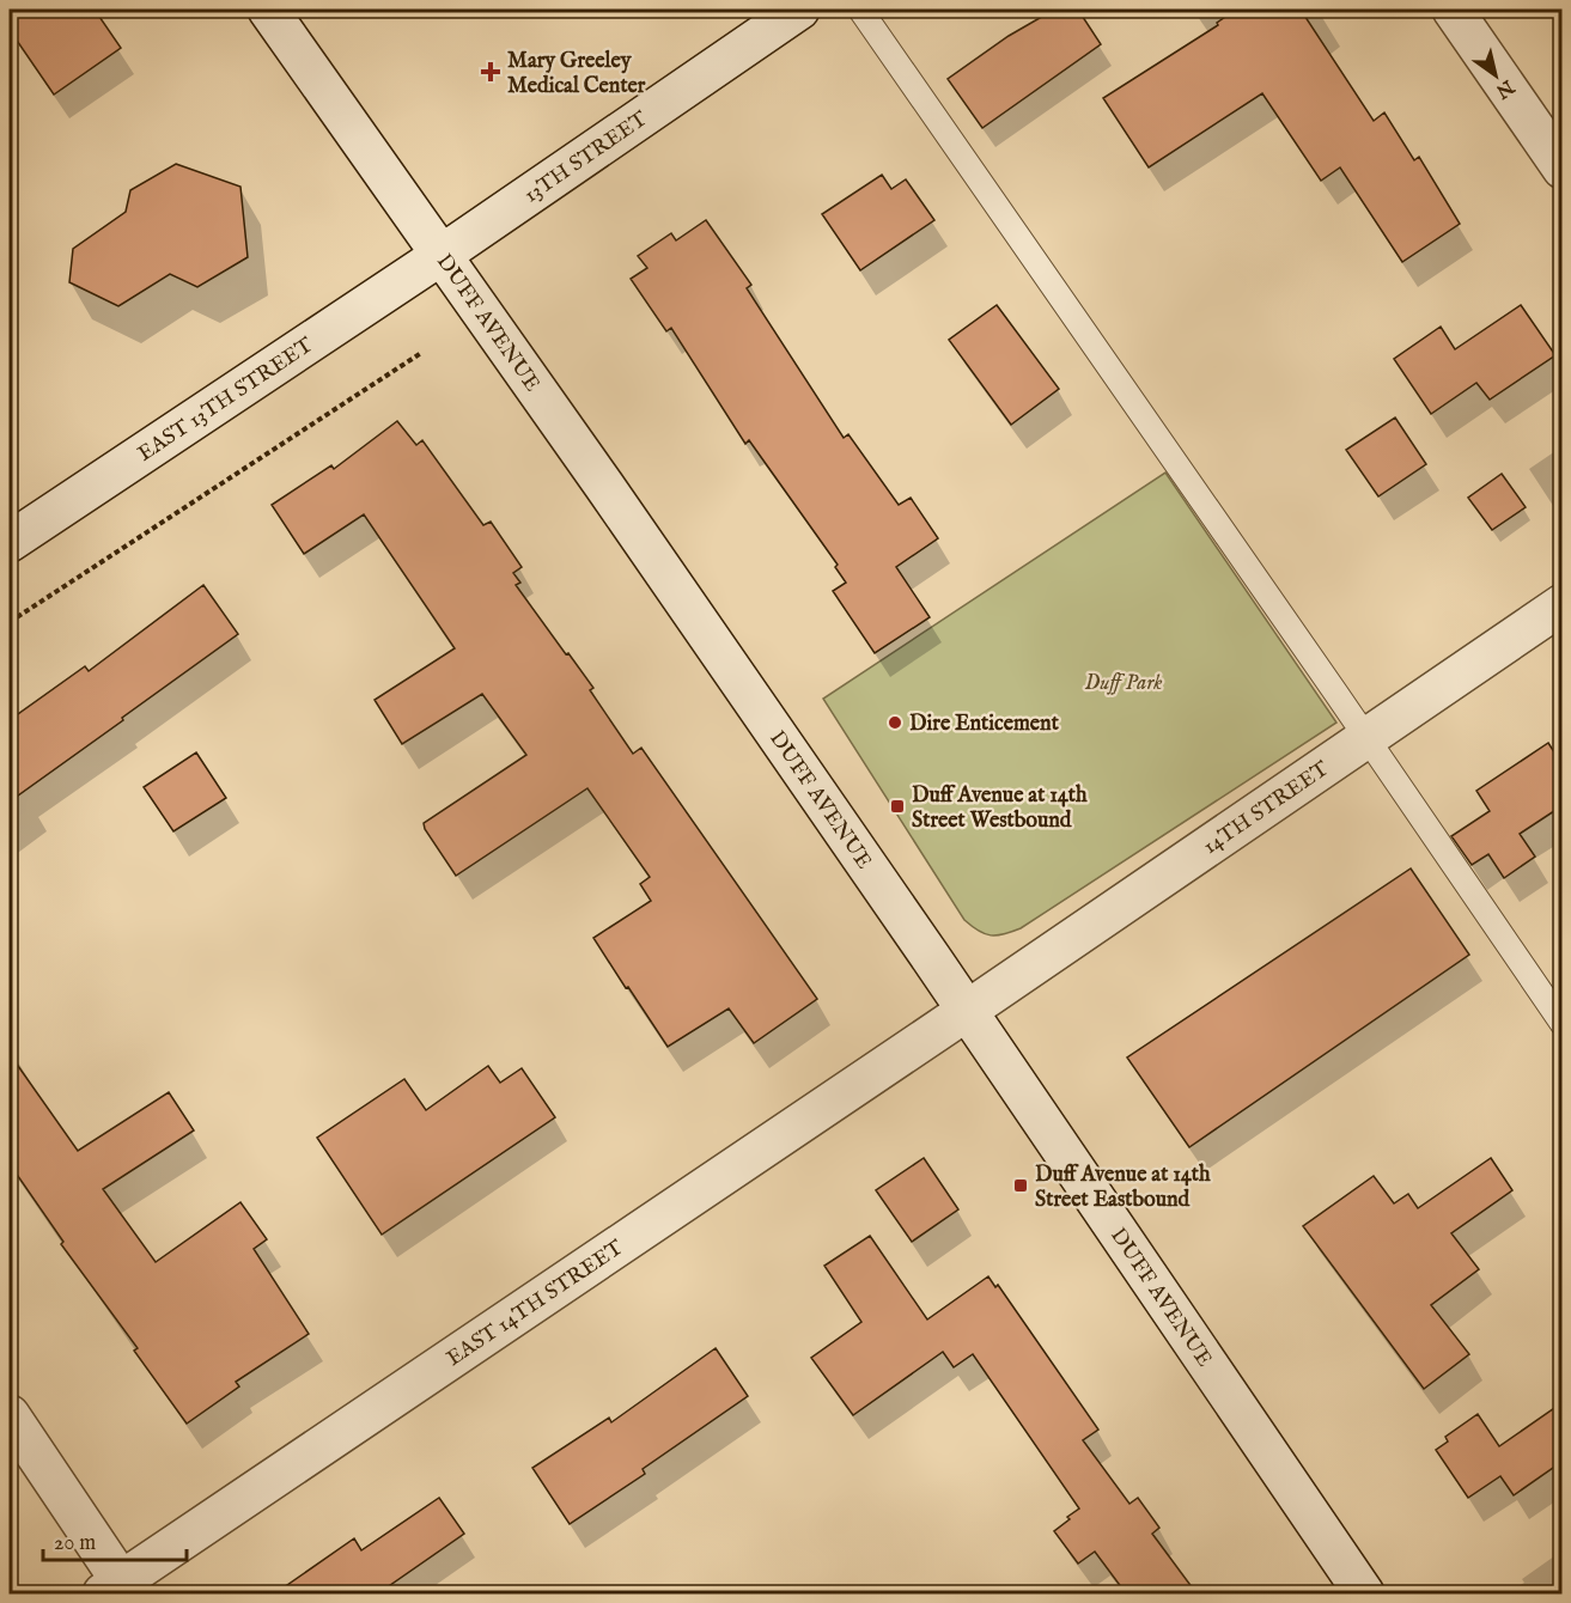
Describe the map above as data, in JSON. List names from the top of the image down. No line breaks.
{"streets":{"main road":["13TH STREET","DUFF AVENUE","EAST 13TH STREET","14TH STREET","EAST 14TH STREET"]},"crossings":[["13TH STREET","DUFF AVENUE"],["13TH STREET","EAST 13TH STREET"],["DUFF AVENUE","EAST 13TH STREET"],["DUFF AVENUE","14TH STREET"],["DUFF AVENUE","EAST 14TH STREET"],["14TH STREET","EAST 14TH STREET"]],"parks":["Duff Park"],"places":{"health":["Mary Greeley Medical Center"],"other":["Dire Enticement"],"transit":["Duff Avenue at 14th Street Westbound","Duff Avenue at 14th Street Eastbound"]},"scale_bar":"20 m","north":"bottom right"}
